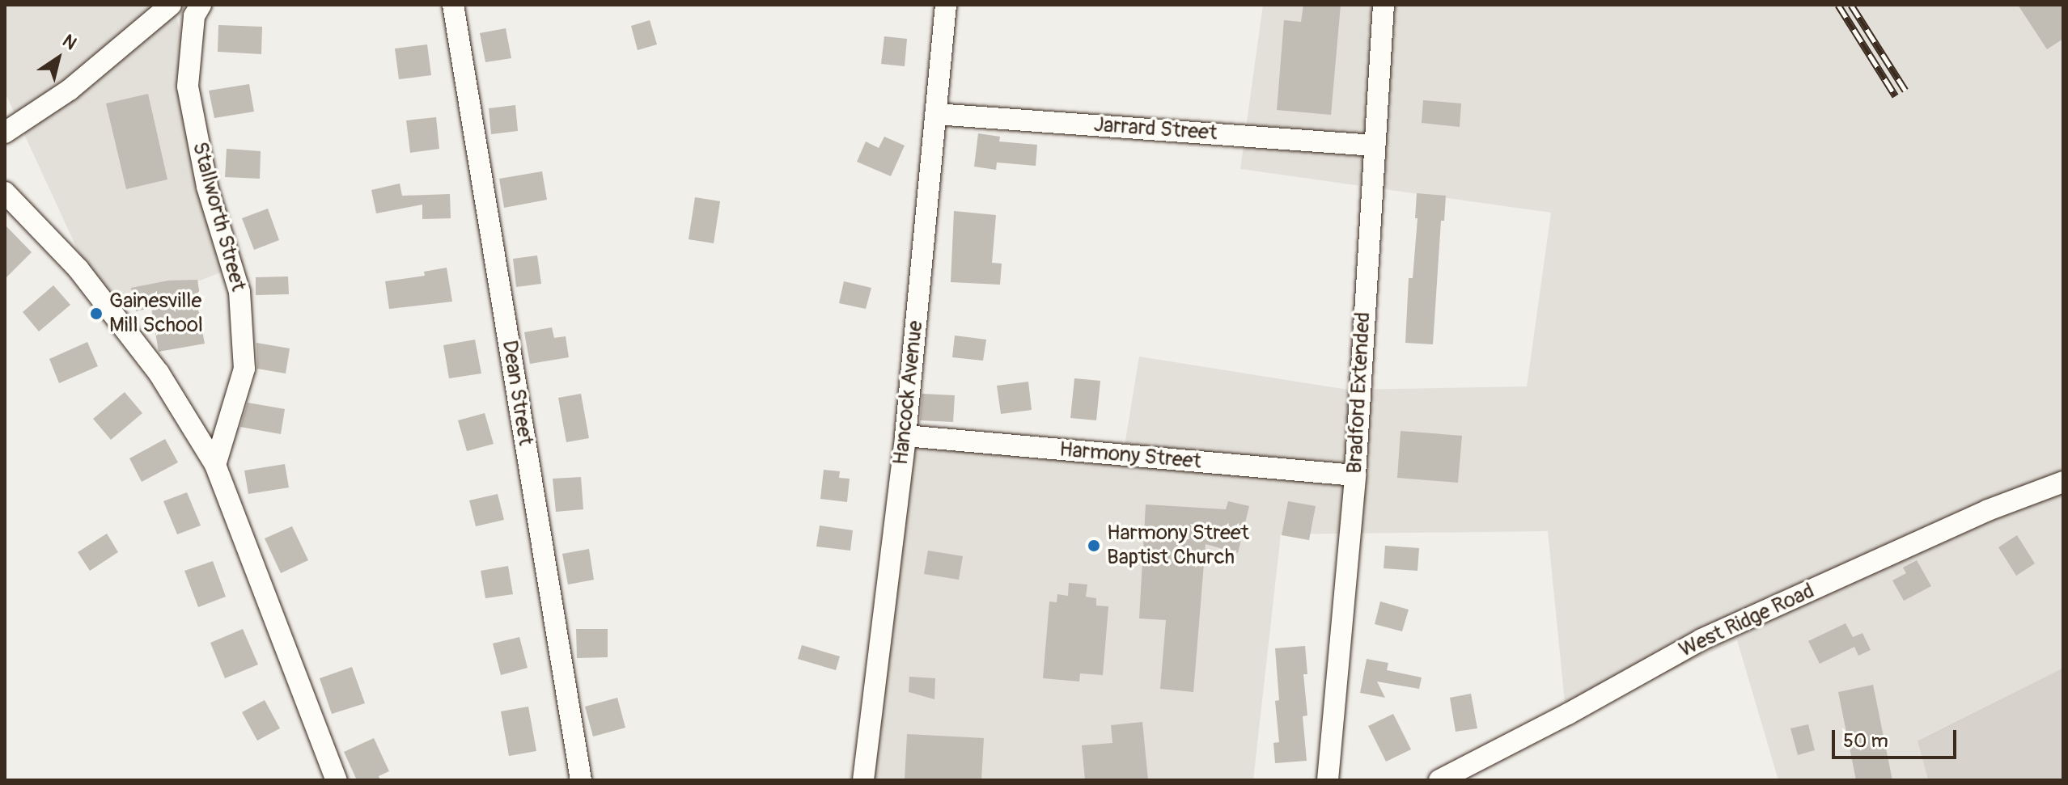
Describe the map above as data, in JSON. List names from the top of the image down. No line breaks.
{"streets":{"street":["Jarrard Street","Stallworth Street","Dean Street","Hancock Avenue","Bradford Extended","Harmony Street","West Ridge Road"]},"crossings":[["Jarrard Street","Hancock Avenue"],["Jarrard Street","Bradford Extended"],["Hancock Avenue","Harmony Street"],["Bradford Extended","Harmony Street"]],"places":["Gainesville Mill School","Harmony Street Baptist Church"],"scale_bar":"50 m","north":"top right"}
